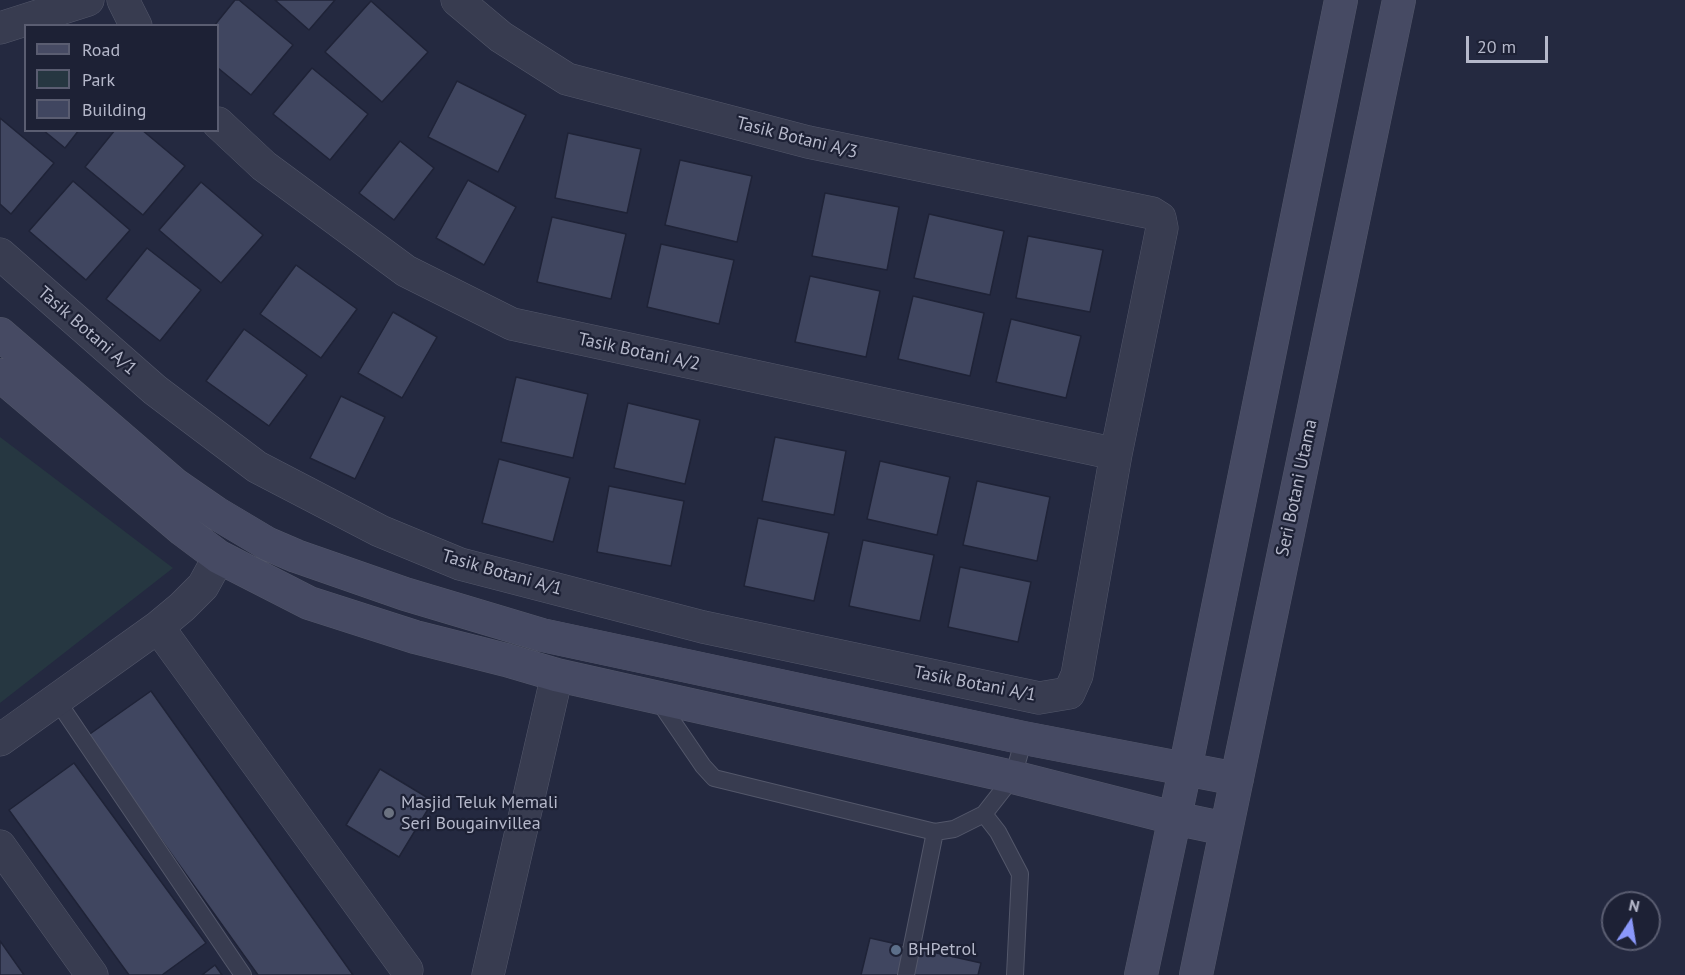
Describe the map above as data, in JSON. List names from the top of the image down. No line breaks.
{"streets":{"street":["Tasik Botani A/3","Tasik Botani A/1","Tasik Botani A/2","Seri Botani Utama"]},"crossings":[["Tasik Botani A/3","Tasik Botani A/1"],["Tasik Botani A/3","Tasik Botani A/2"],["Tasik Botani A/1","Tasik Botani A/2"]],"places":["Masjid Teluk Memali Seri Bougainvillea","BHPetrol"],"legend":["Road","Park","Building"],"scale_bar":"20 m","north":"top"}
